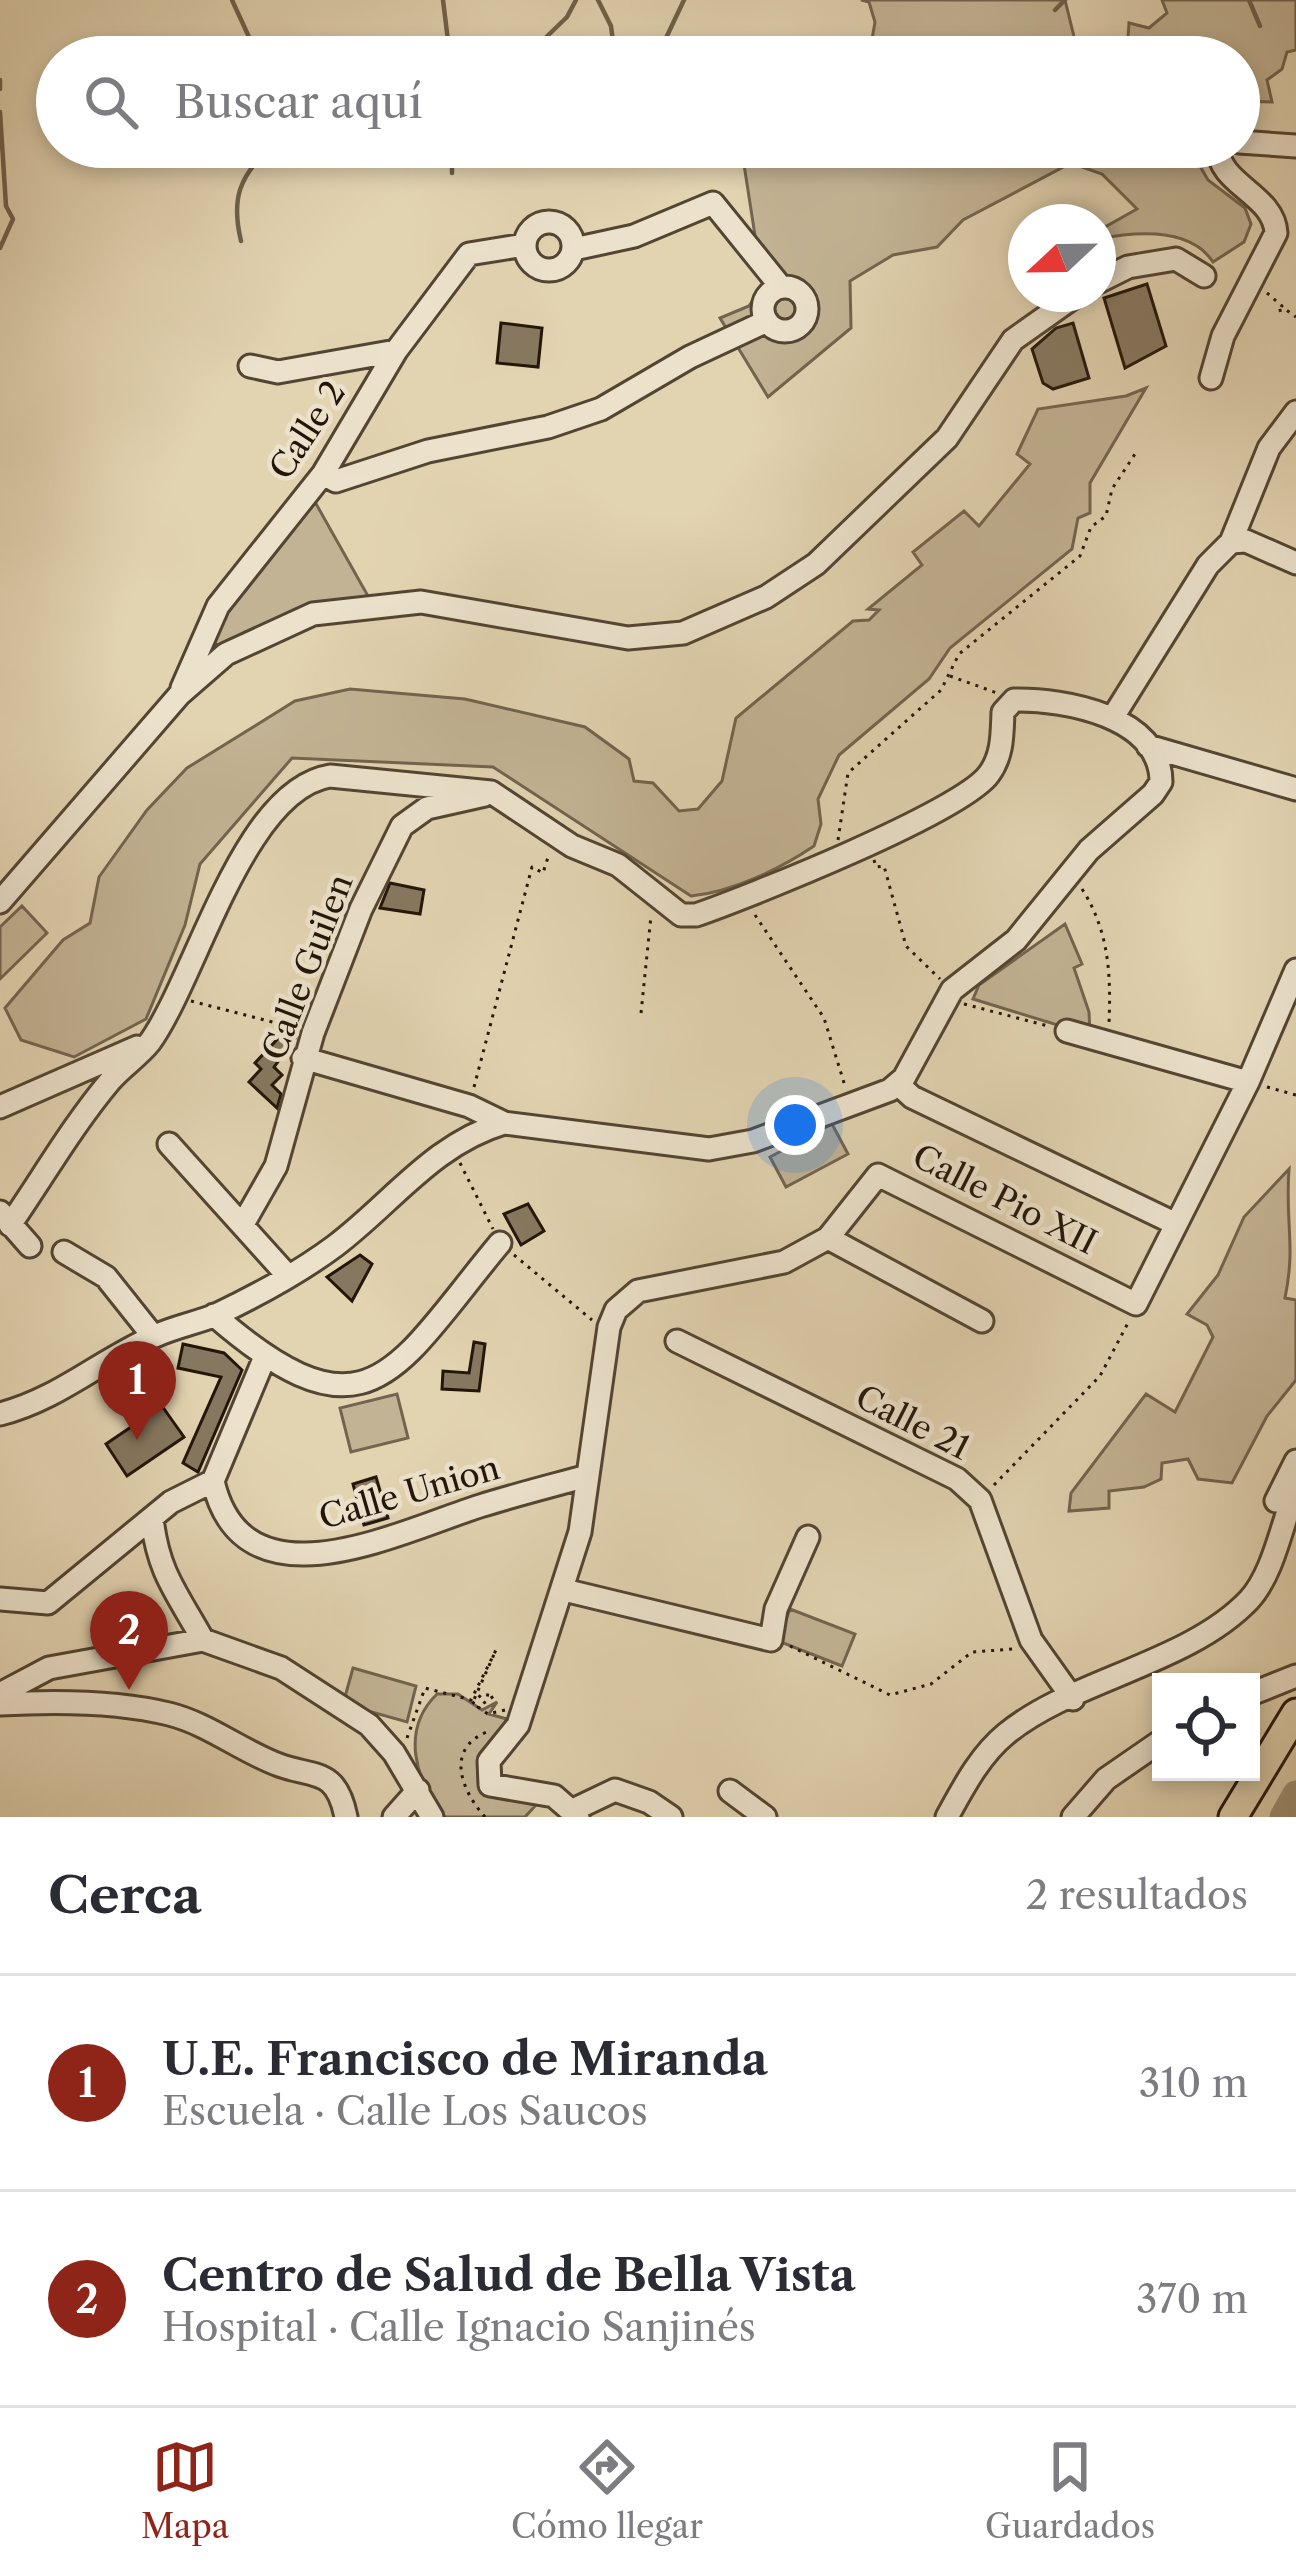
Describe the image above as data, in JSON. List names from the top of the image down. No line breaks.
{"streets":{"street":["Calle 2","Calle Guilen","Calle Pio XII","Calle 21","Calle Union"]},"crossings":[["Calle Pio XII","Calle Union"]],"north":"left","page":{"search":"Buscar aquí","pins":["1","2"],"heading":["Cerca","2 resultados"],"list":[{"mark":"1","name":"U.E. Francisco de Miranda","note":"Escuela · Calle Los Saucos","value":"310 m"},{"mark":"2","name":"Centro de Salud de Bella Vista","note":"Hospital · Calle Ignacio Sanjinés","value":"370 m"}],"nav":["Mapa","Cómo llegar","Guardados"]}}
